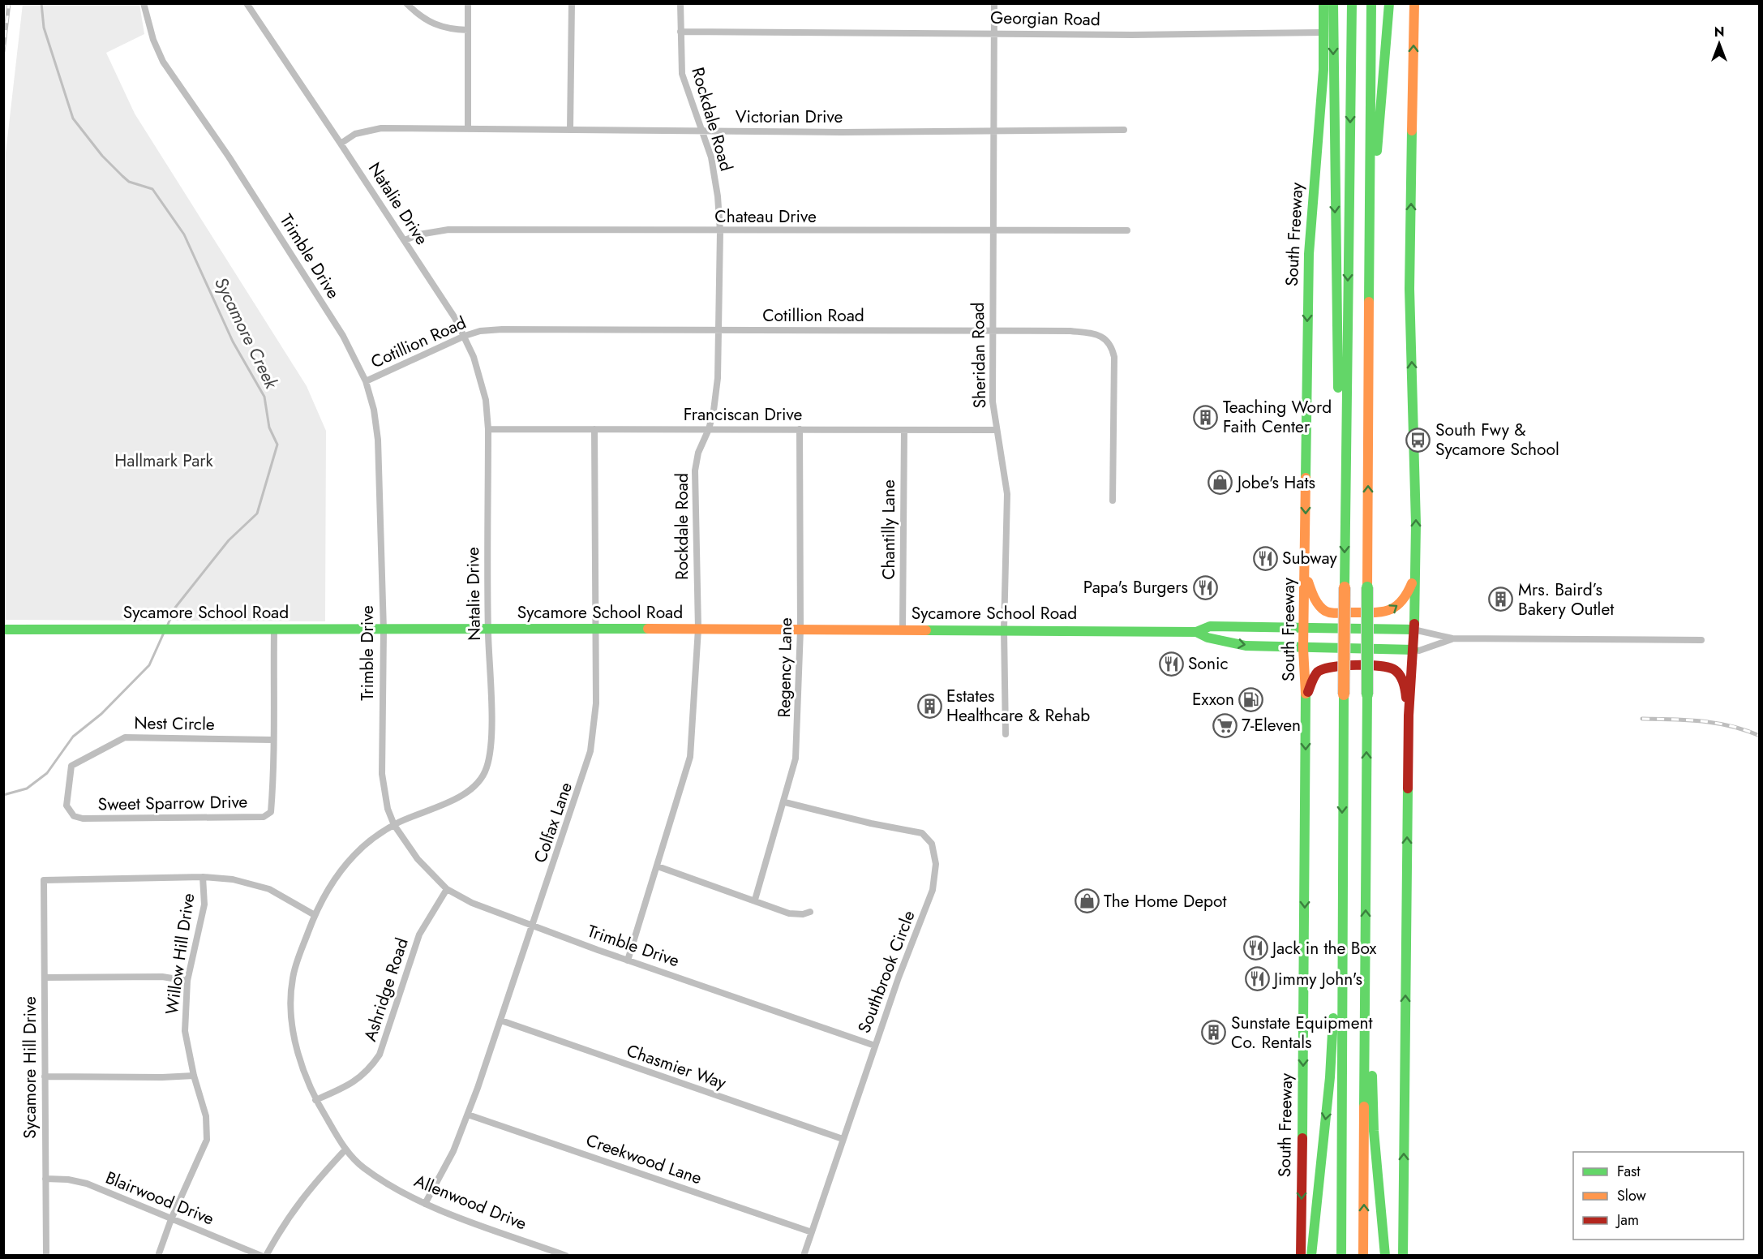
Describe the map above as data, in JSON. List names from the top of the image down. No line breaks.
{"streets":{"main road":["South Freeway","Sycamore School Road"],"street":["Georgian Road","Victorian Drive","Rockdale Road","Natalie Drive","Chateau Drive","Trimble Drive","Cotillion Road","Sheridan Road","Franciscan Drive","Chantilly Lane","Regency Lane","Nest Circle","Sweet Sparrow Drive","Colfax Lane","Willow Hill Drive","Southbrook Circle","Ashridge Road","Chasmier Way","Sycamore Hill Drive","Creekwood Lane","Blairwood Drive","Allenwood Drive"]},"crossings":[["Georgian Road","Rockdale Road"],["Georgian Road","South Freeway"],["Georgian Road","Sheridan Road"],["Victorian Drive","Rockdale Road"],["Victorian Drive","Natalie Drive"],["Victorian Drive","Sheridan Road"],["Rockdale Road","Chateau Drive"],["Rockdale Road","Trimble Drive"],["Rockdale Road","Cotillion Road"],["Rockdale Road","Franciscan Drive"],["Rockdale Road","Sycamore School Road"],["Natalie Drive","Chateau Drive"],["Natalie Drive","Trimble Drive"],["Natalie Drive","Cotillion Road"],["Natalie Drive","Franciscan Drive"],["Natalie Drive","Sycamore School Road"],["Natalie Drive","Ashridge Road"],["Natalie Drive","Allenwood Drive"],["Chateau Drive","Sheridan Road"],["South Freeway","Sycamore School Road"],["Trimble Drive","Cotillion Road"],["Trimble Drive","Sycamore School Road"],["Trimble Drive","Colfax Lane"],["Trimble Drive","Southbrook Circle"],["Trimble Drive","Ashridge Road"],["Cotillion Road","Sheridan Road"],["Sheridan Road","Franciscan Drive"],["Sheridan Road","Sycamore School Road"],["Franciscan Drive","Chantilly Lane"],["Franciscan Drive","Regency Lane"],["Franciscan Drive","Colfax Lane"],["Chantilly Lane","Sycamore School Road"],["Sycamore School Road","Regency Lane"],["Sycamore School Road","Sweet Sparrow Drive"],["Sycamore School Road","Colfax Lane"],["Regency Lane","Southbrook Circle"],["Nest Circle","Sweet Sparrow Drive"],["Colfax Lane","Chasmier Way"],["Colfax Lane","Creekwood Lane"],["Colfax Lane","Allenwood Drive"],["Willow Hill Drive","Sycamore Hill Drive"],["Willow Hill Drive","Blairwood Drive"],["Southbrook Circle","Chasmier Way"],["Southbrook Circle","Creekwood Lane"],["Sycamore Hill Drive","Blairwood Drive"]],"water":["Sycamore Creek"],"parks":["Hallmark Park"],"places":{"building":["Teaching Word Faith Center","Mrs. Baird’s Bakery Outlet","Estates Healthcare & Rehab","Sunstate Equipment Co. Rentals"],"bus stop":["South Fwy & Sycamore School"],"shop":["Jobe's Hats","The Home Depot"],"restaurant":["Subway","Papa's Burgers","Sonic","Jack in the Box","Jimmy John's"],"fuel station":["Exxon"],"supermarket":["7-Eleven"]},"legend":["Fast","Slow","Jam"],"north":"top"}
